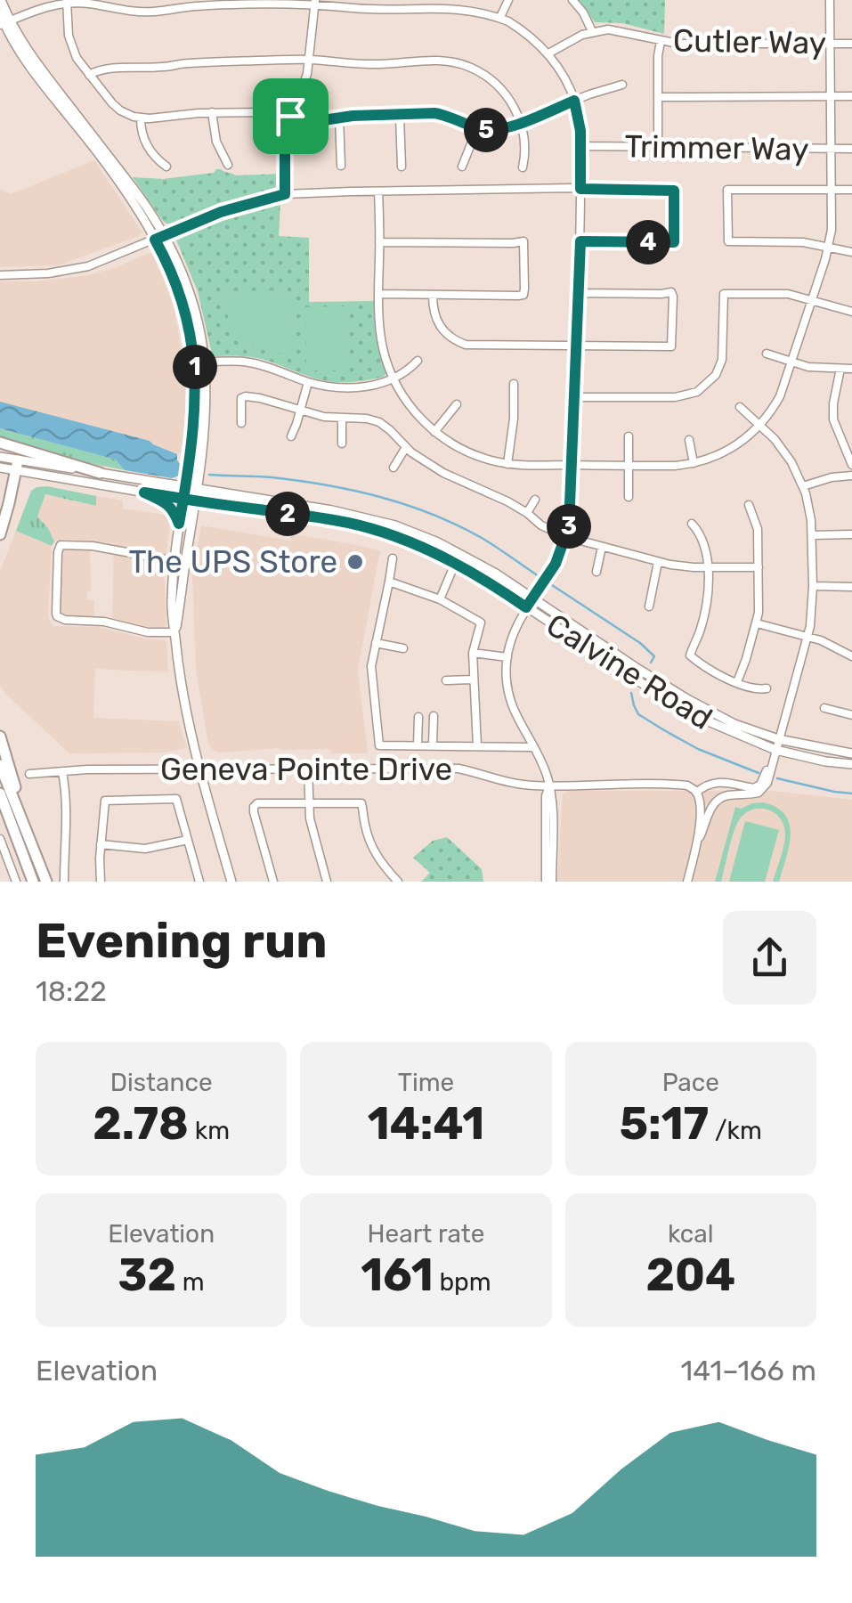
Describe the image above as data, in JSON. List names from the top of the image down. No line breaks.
{"streets":{"main road":["Calvine Road"],"street":["Cutler Way","Trimmer Way","Geneva Pointe Drive"]},"places":["The UPS Store"],"page":{"pins":["5","4","1","2","3"],"heading":["Evening run","18:22"],"stats":[["Distance","2.78 km"],["Time","14:41"],["Pace","5:17 /km"],["Elevation","32 m"],["Heart rate","161 bpm"],["kcal","204"]],"chart":["Elevation","141–166 m"]}}
